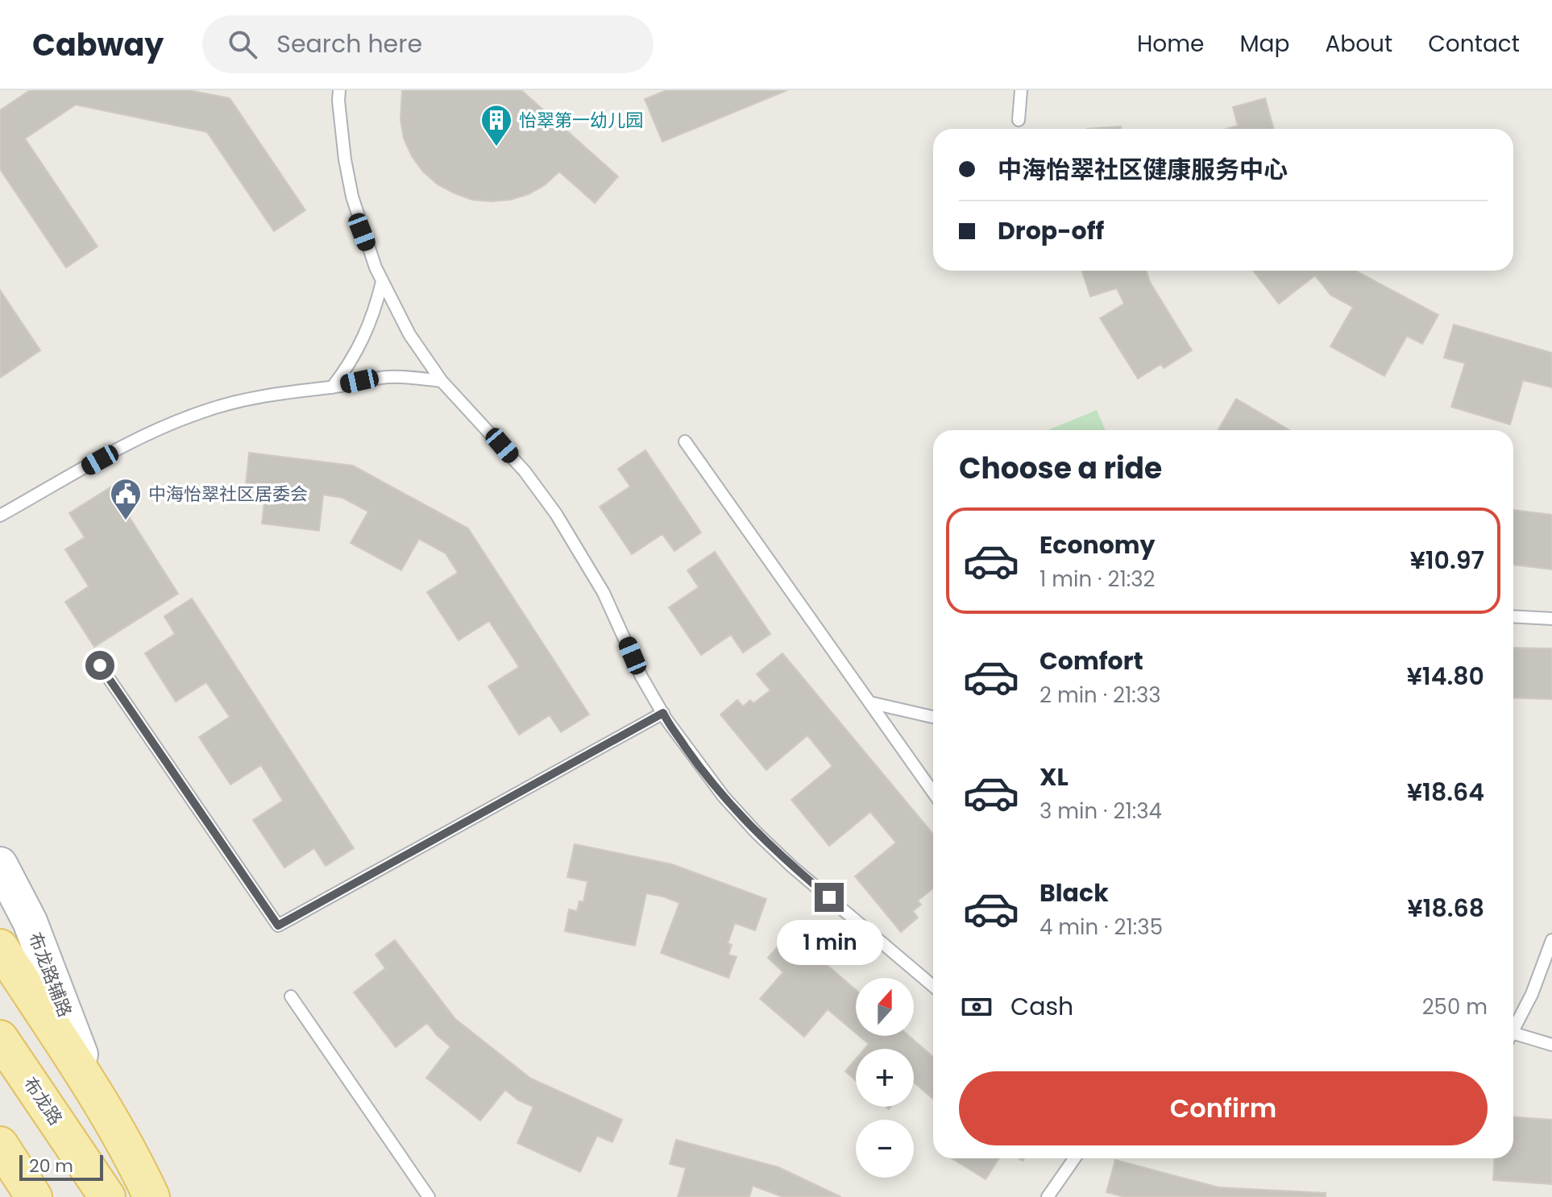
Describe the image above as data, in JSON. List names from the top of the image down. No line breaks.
{"streets":{"main road":["布龙路辅路","布龙路"]},"places":{"building":["怡翠第一幼儿园"],"public building":["中海怡翠社区居委会"]},"scale_bar":"20 m","north":"top","page":{"header":"Cabway","search":"Search here","nav":["Home","Map","About","Contact"],"banner":["中海怡翠社区健康服务中心","Drop-off"],"heading":"Choose a ride","list":[{"name":"Economy","note":"1 min · 21:32","value":"¥10.97"},{"name":"Comfort","note":"2 min · 21:33","value":"¥14.80"},{"name":"XL","note":"3 min · 21:34","value":"¥18.64"},{"name":"Black","note":"4 min · 21:35","value":"¥18.68"}],"bubble":"1 min","pay":["Cash","250 m"],"map_buttons":["+","−"],"buttons":"Confirm","scale":"20 m"}}
